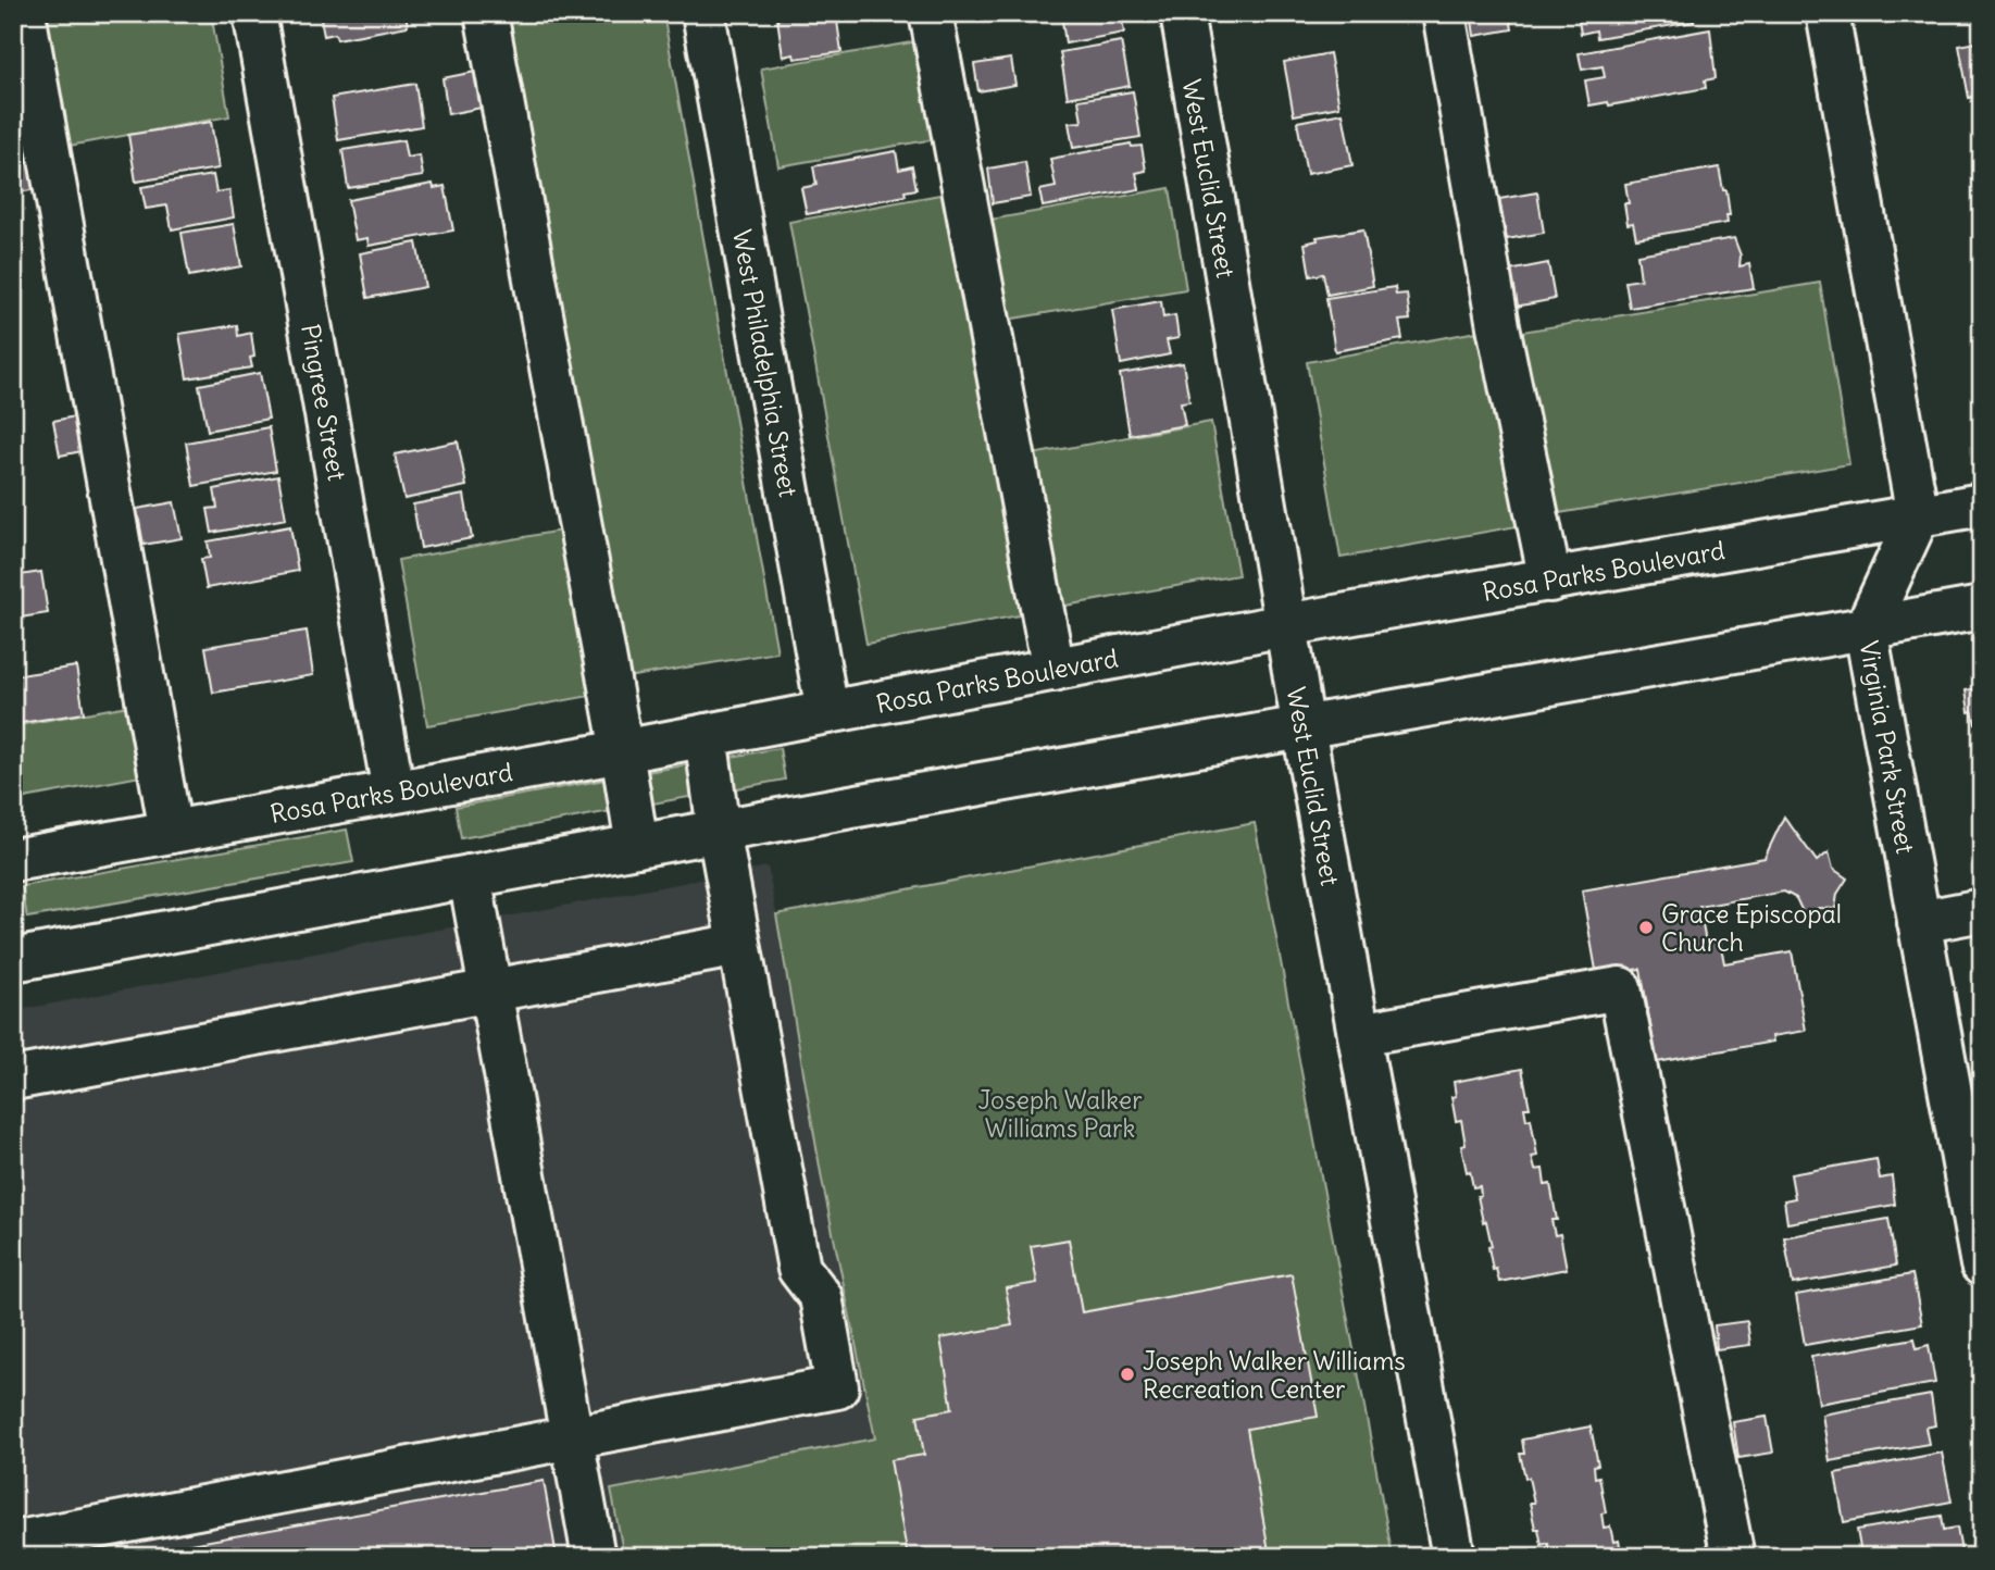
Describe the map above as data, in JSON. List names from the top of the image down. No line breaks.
{"streets":{"street":["West Euclid Street","West Philadelphia Street","Pingree Street","Rosa Parks Boulevard","Virginia Park Street"]},"crossings":[["West Euclid Street","Rosa Parks Boulevard"],["West Philadelphia Street","Rosa Parks Boulevard"],["Pingree Street","Rosa Parks Boulevard"],["Rosa Parks Boulevard","Virginia Park Street"]],"parks":["Joseph Walker Williams Park"],"places":["Grace Episcopal Church","Joseph Walker Williams Recreation Center"]}
